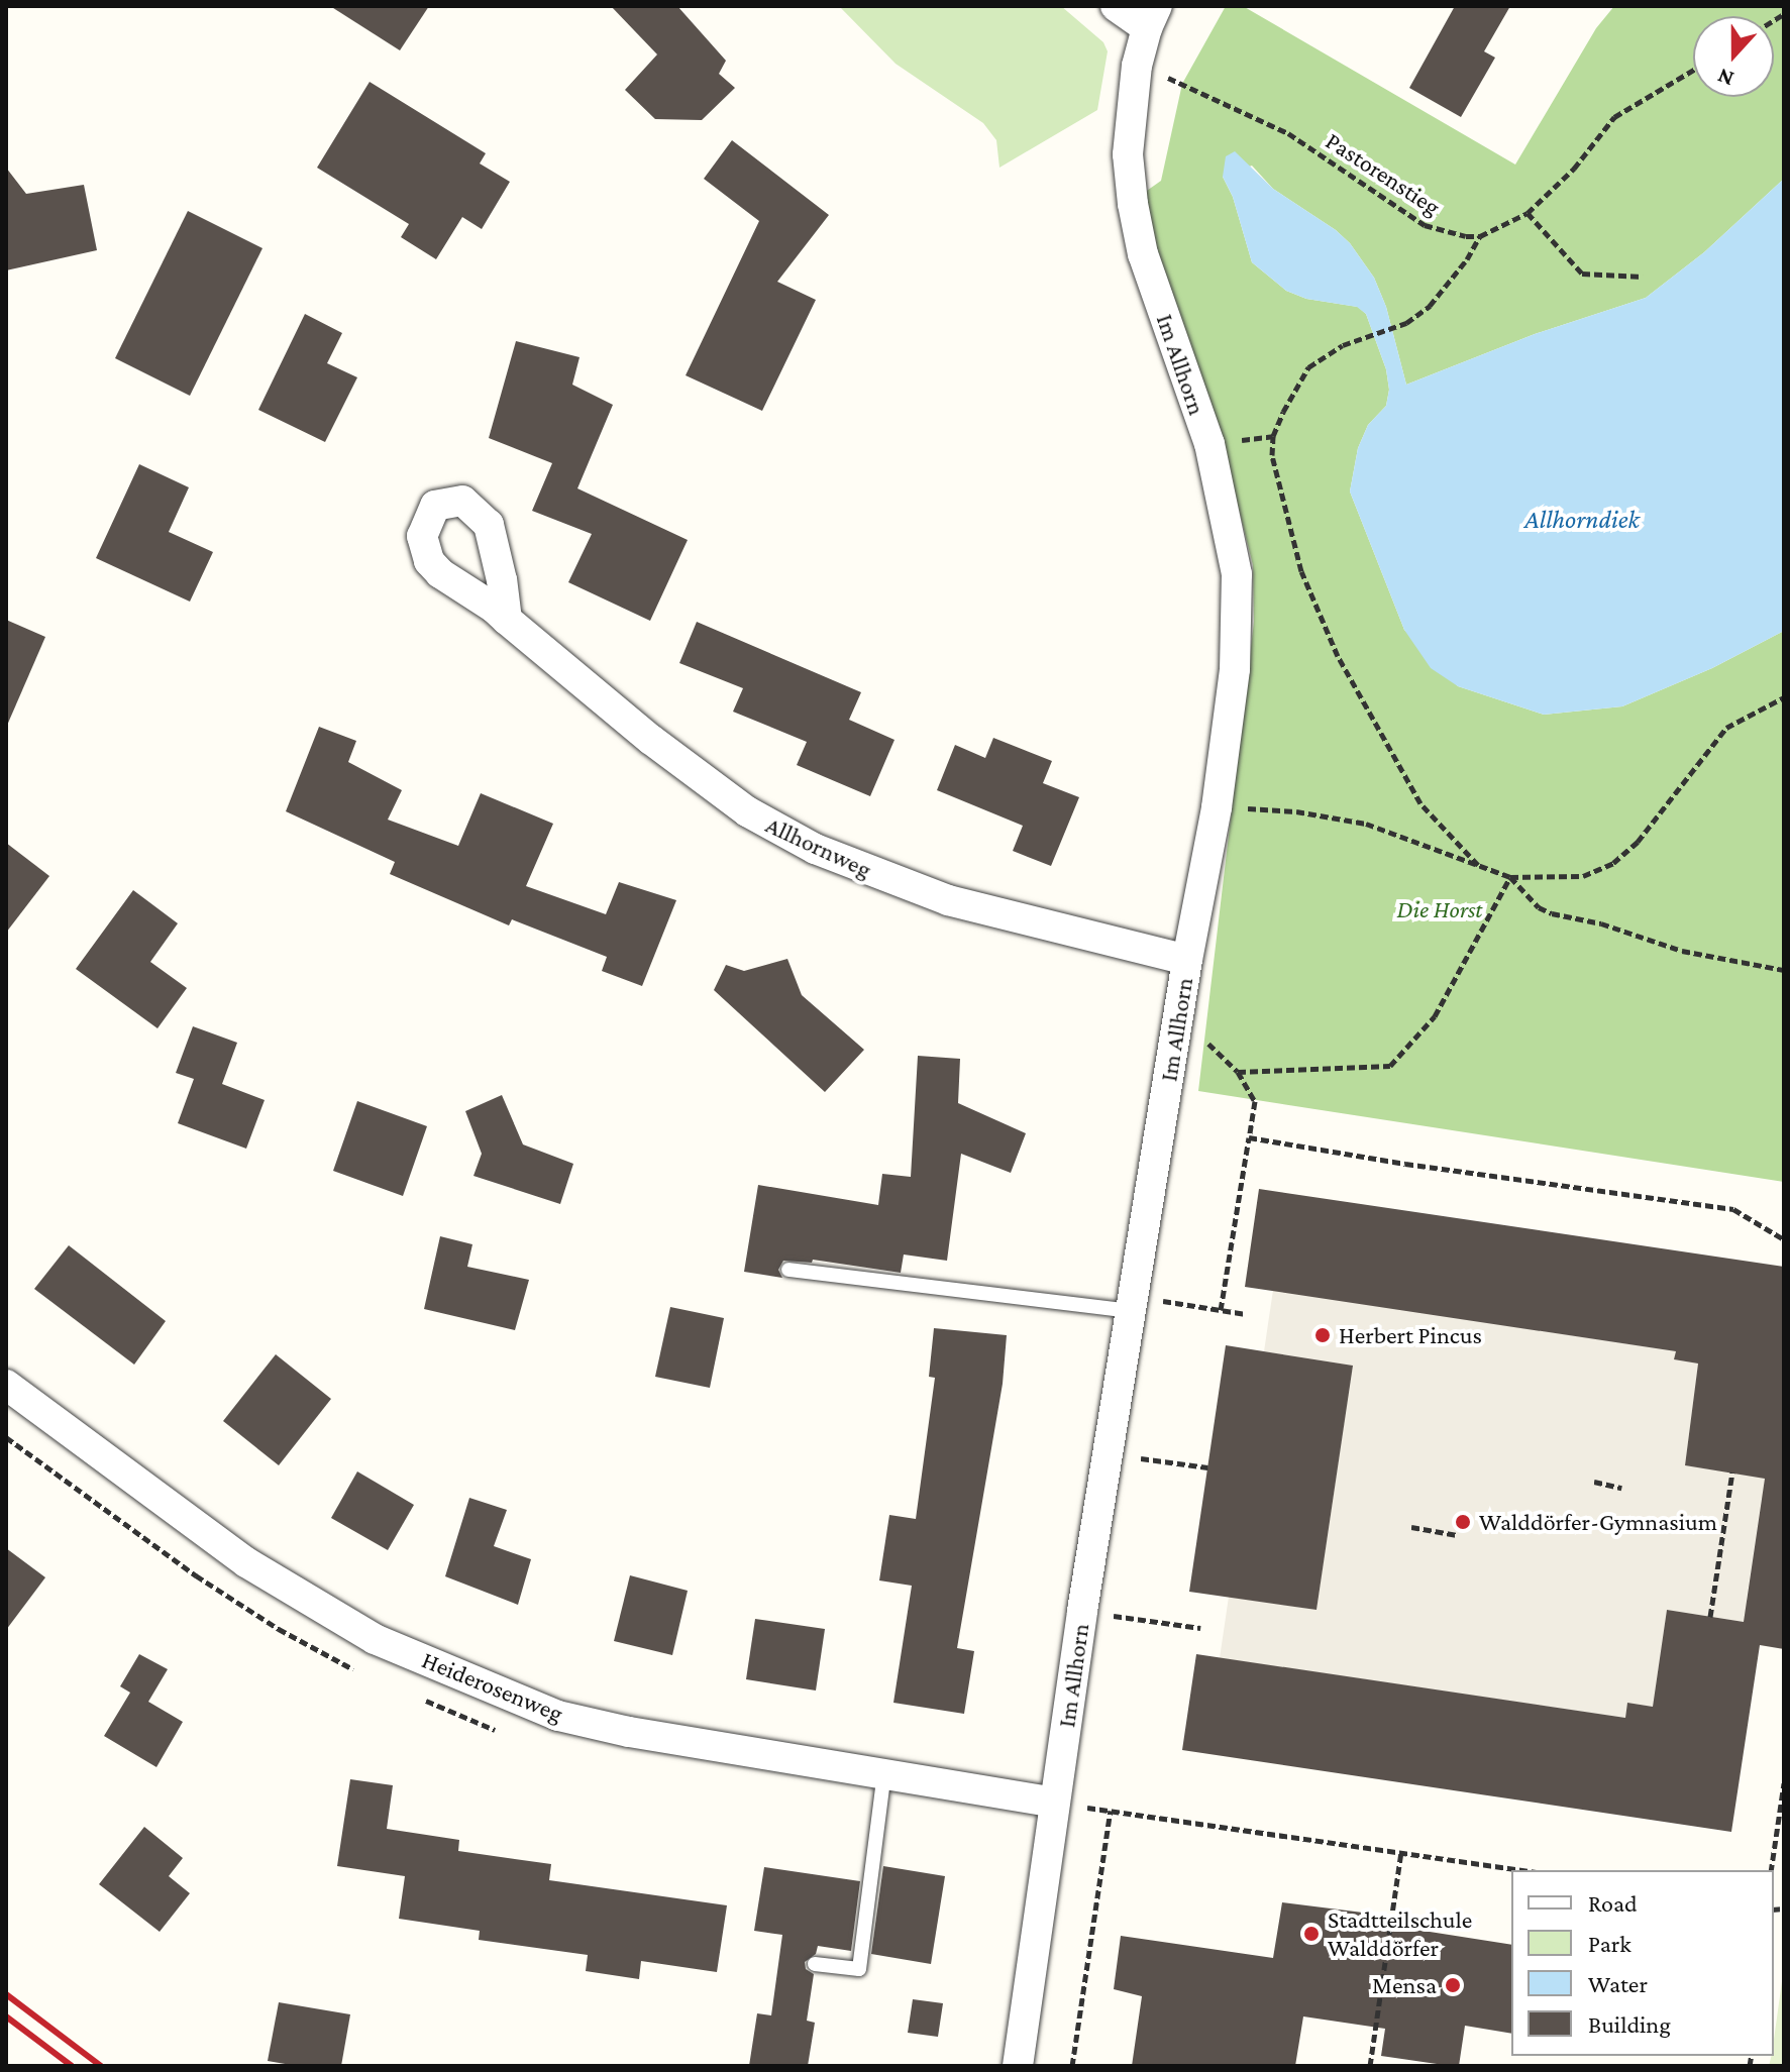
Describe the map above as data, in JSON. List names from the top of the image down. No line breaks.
{"streets":{"street":["Im Allhorn","Allhornweg","Heiderosenweg"],"path":["Pastorenstieg"]},"crossings":[["Pastorenstieg","Im Allhorn"],["Im Allhorn","Allhornweg"],["Im Allhorn","Heiderosenweg"]],"water":["Allhorndiek"],"parks":["Die Horst"],"places":["Herbert Pincus","Walddörfer-Gymnasium","Stadtteilschule Walddörfer","Mensa"],"legend":["Road","Park","Water","Building"],"north":"bottom"}
